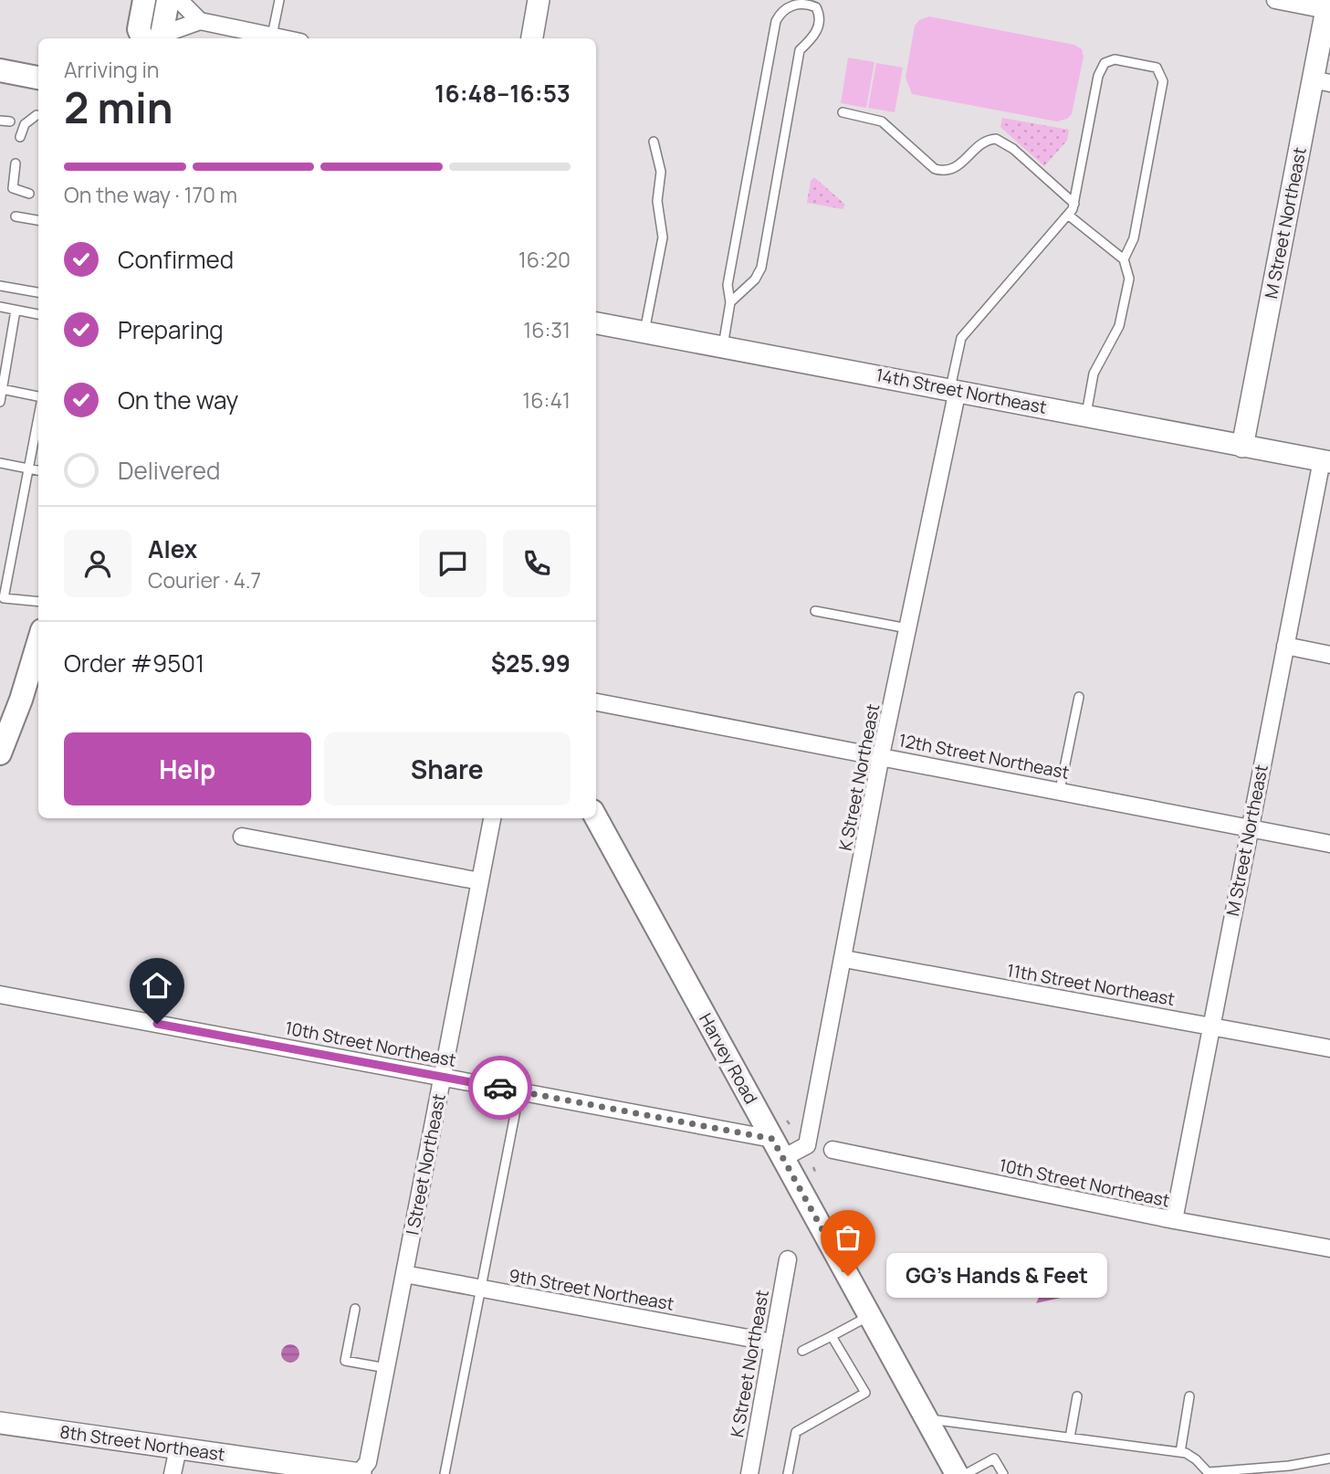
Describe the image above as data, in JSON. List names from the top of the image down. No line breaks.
{"streets":{"main road":["Harvey Road"],"street":["M Street Northeast","14th Street Northeast","12th Street Northeast","K Street Northeast","11th Street Northeast","10th Street Northeast","I Street Northeast","9th Street Northeast","8th Street Northeast"]},"crossings":[["M Street Northeast","14th Street Northeast"],["M Street Northeast","12th Street Northeast"],["M Street Northeast","11th Street Northeast"],["M Street Northeast","10th Street Northeast"],["14th Street Northeast","K Street Northeast"],["12th Street Northeast","K Street Northeast"],["K Street Northeast","11th Street Northeast"],["K Street Northeast","10th Street Northeast"],["K Street Northeast","Harvey Road"],["K Street Northeast","9th Street Northeast"],["10th Street Northeast","Harvey Road"],["10th Street Northeast","I Street Northeast"],["I Street Northeast","9th Street Northeast"],["I Street Northeast","8th Street Northeast"]],"places":["GG's Hands & Feet"],"page":{"heading":["2 min","Arriving in","16:48–16:53"],"panel":["Alex","Courier · 4.7","Order #9501","$25.99"],"bar":"On the way · 170 m","list":[["Confirmed","16:20"],["Preparing","16:31"],["On the way","16:41"],"Delivered"],"buttons":["Help","Share"],"bubble":"GG's Hands & Feet"}}
